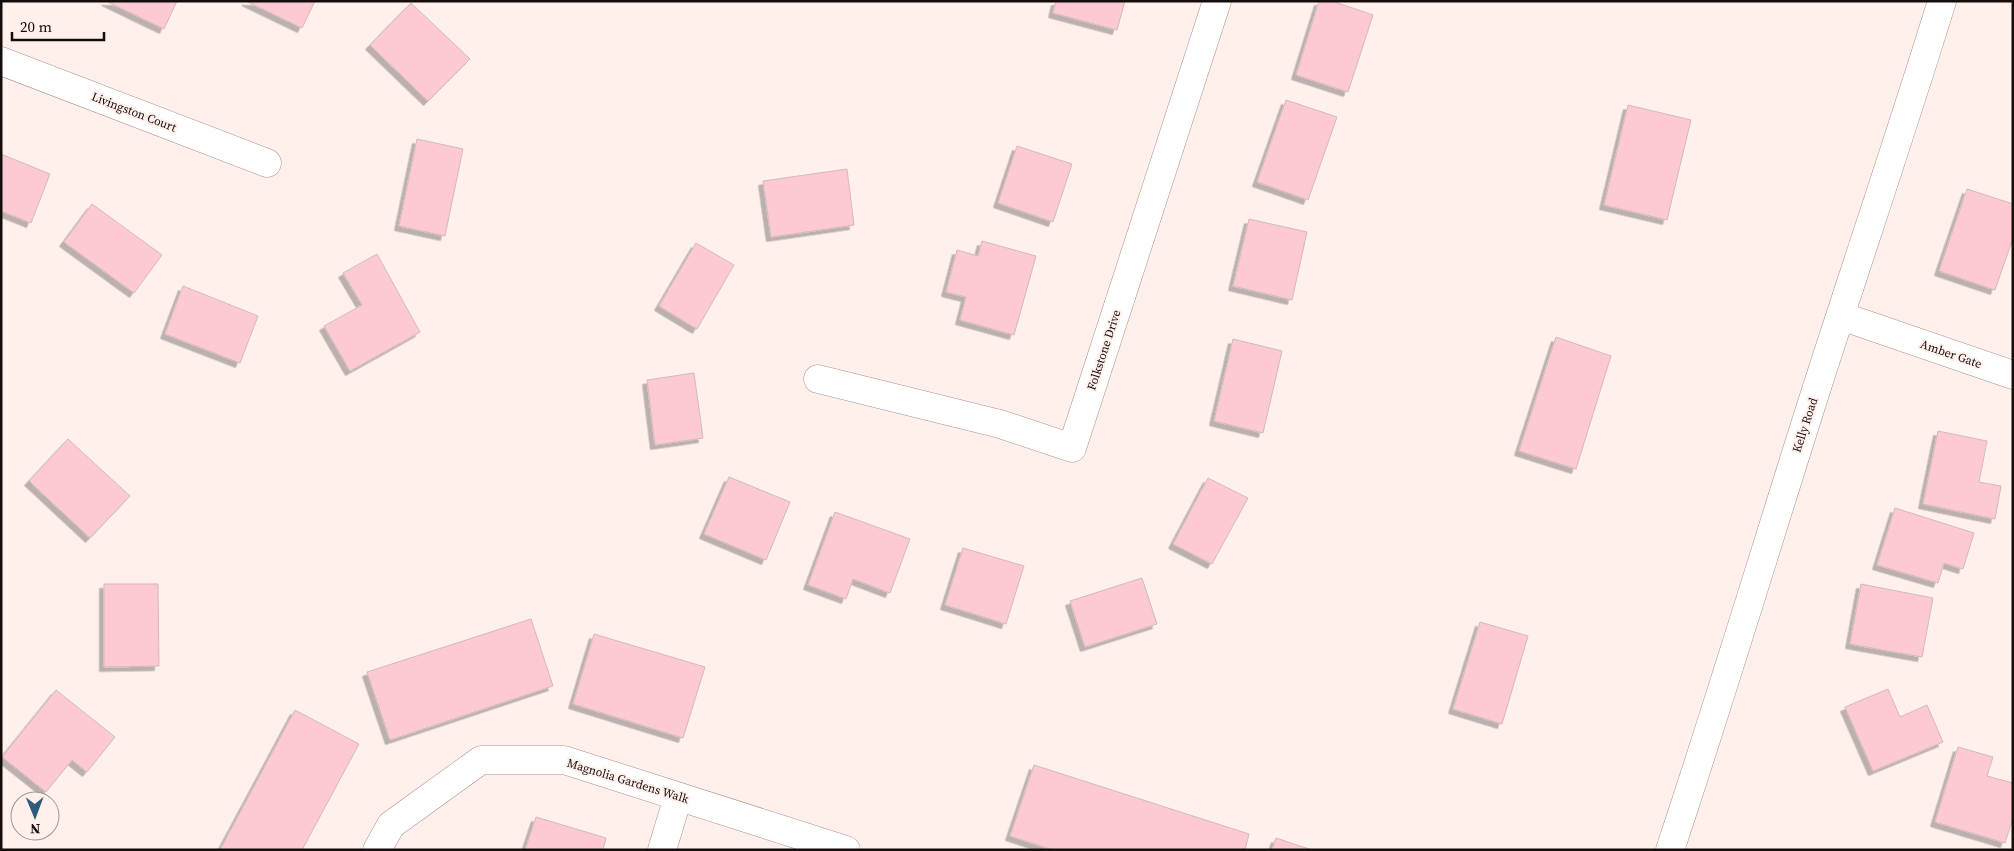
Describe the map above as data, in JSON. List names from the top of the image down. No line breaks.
{"streets":{"street":["Livingston Court","Folkstone Drive","Amber Gate","Kelly Road","Magnolia Gardens Walk"]},"crossings":[["Amber Gate","Kelly Road"]],"scale_bar":"20 m","north":"bottom"}
